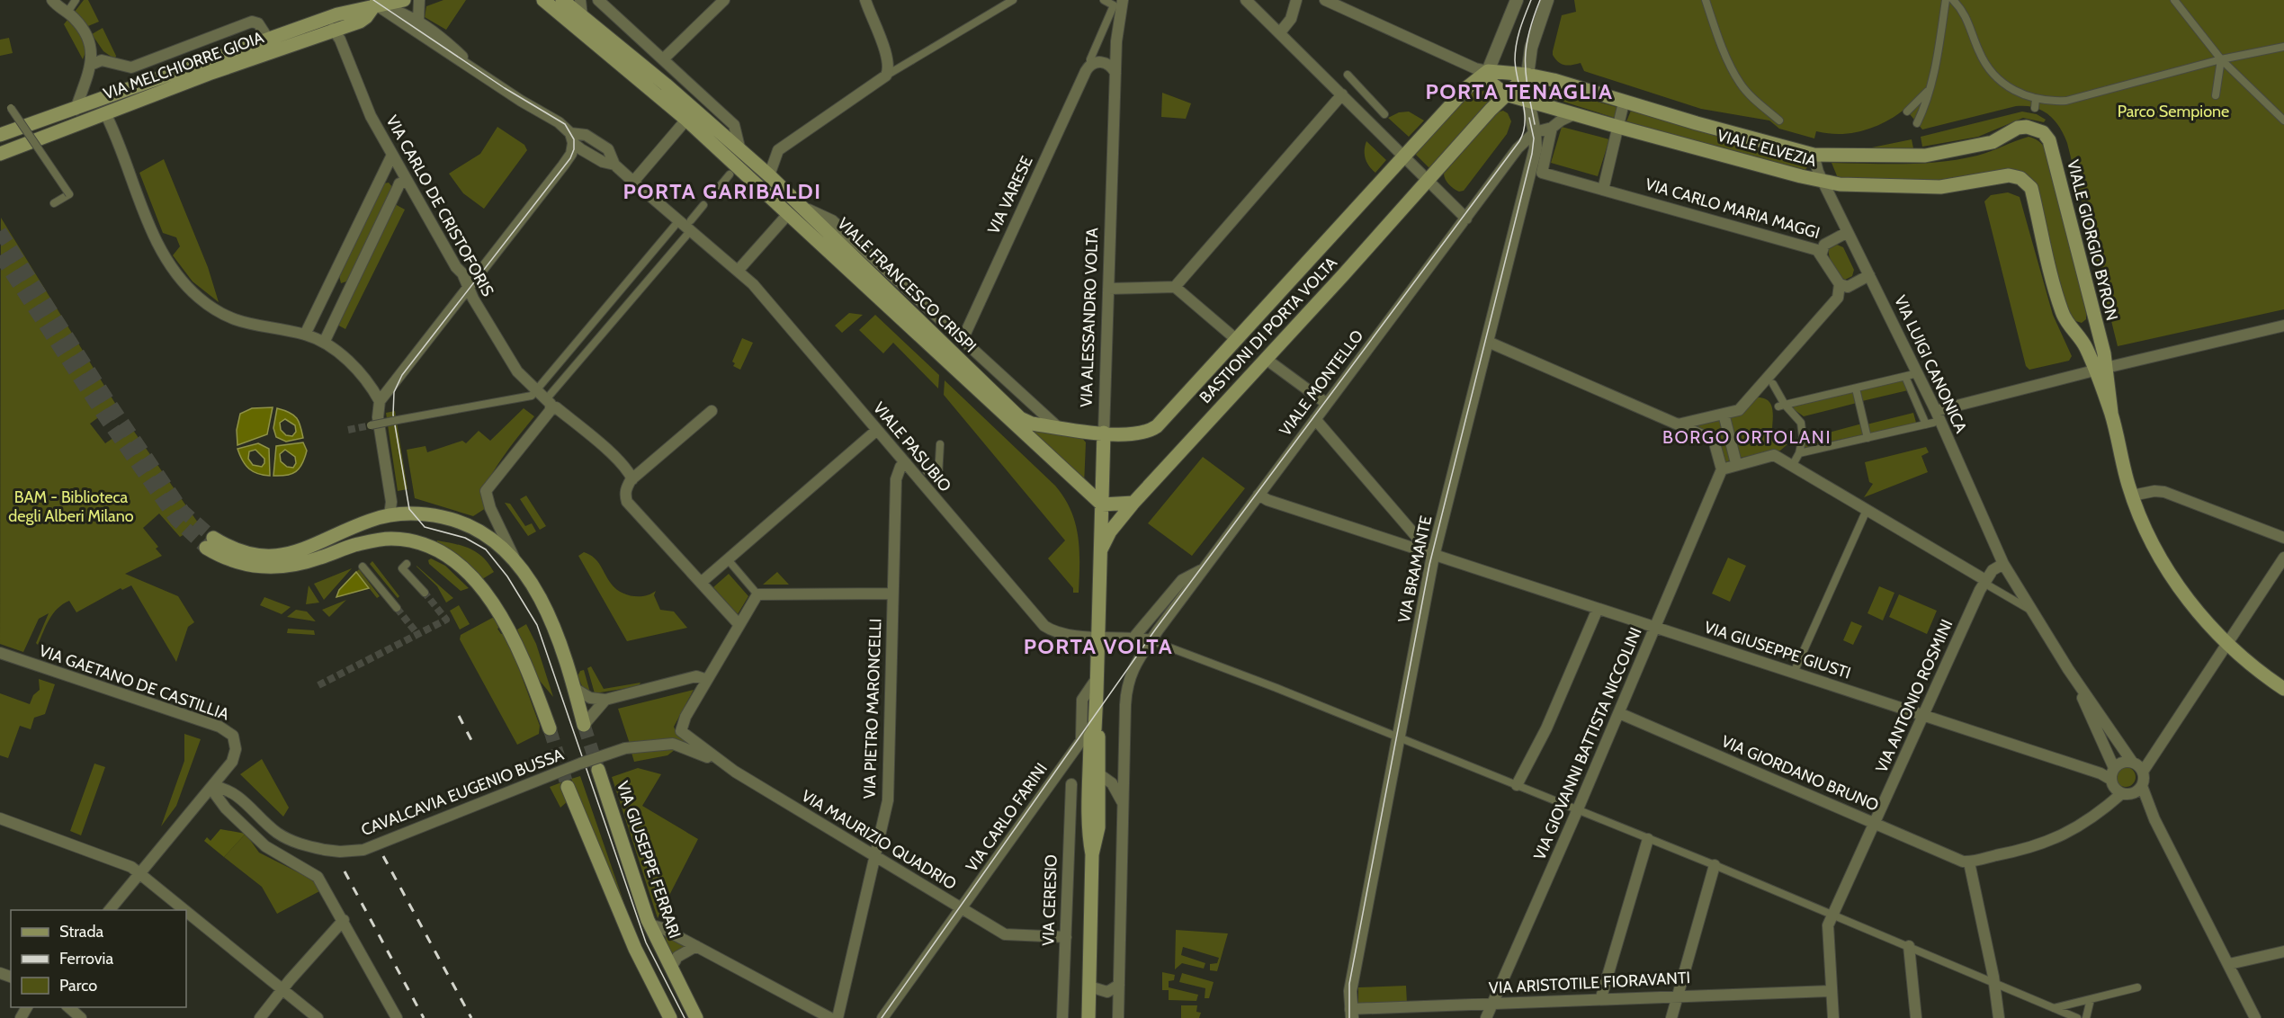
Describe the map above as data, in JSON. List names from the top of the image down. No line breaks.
{"streets":{"main road":["VIA MELCHIORRE GIOIA","VIALE ELVEZIA","VIALE GIORGIO BYRON","VIALE FRANCESCO CRISPI","VIA ALESSANDRO VOLTA","BASTIONI DI PORTA VOLTA","VIA GIUSEPPE FERRARI"],"street":["VIA VARESE","VIA CARLO DE CRISTOFORIS","VIA CARLO MARIA MAGGI","VIA LUIGI CANONICA","VIALE MONTELLO","VIALE PASUBIO","VIA BRAMANTE","VIA GIUSEPPE GIUSTI","VIA GAETANO DE CASTILLIA","VIA ANTONIO ROSMINI","VIA PIETRO MARONCELLI","VIA GIOVANNI BATTISTA NICCOLINI","VIA GIORDANO BRUNO","CAVALCAVIA EUGENIO BUSSA","VIA CARLO FARINI","VIA MAURIZIO QUADRIO","VIA CERESIO","VIA ARISTOTILE FIORAVANTI"]},"crossings":[["VIA MELCHIORRE GIOIA","VIA CARLO DE CRISTOFORIS"],["VIALE ELVEZIA","VIALE GIORGIO BYRON"],["VIALE ELVEZIA","BASTIONI DI PORTA VOLTA"],["VIALE ELVEZIA","VIA LUIGI CANONICA"],["VIALE ELVEZIA","VIA BRAMANTE"],["VIA VARESE","VIALE FRANCESCO CRISPI"],["VIA VARESE","VIA ALESSANDRO VOLTA"],["VIA CARLO MARIA MAGGI","VIA LUIGI CANONICA"],["VIALE FRANCESCO CRISPI","VIA ALESSANDRO VOLTA"],["VIALE FRANCESCO CRISPI","BASTIONI DI PORTA VOLTA"],["VIA ALESSANDRO VOLTA","BASTIONI DI PORTA VOLTA"],["VIA ALESSANDRO VOLTA","VIALE PASUBIO"],["VIA ALESSANDRO VOLTA","VIA CARLO FARINI"],["VIALE MONTELLO","VIA BRAMANTE"],["VIALE MONTELLO","VIA GIUSEPPE GIUSTI"],["VIALE PASUBIO","VIA PIETRO MARONCELLI"],["VIA BRAMANTE","VIA GIUSEPPE GIUSTI"],["VIA BRAMANTE","VIA ARISTOTILE FIORAVANTI"],["VIA GIUSEPPE GIUSTI","VIA ANTONIO ROSMINI"],["VIA GIUSEPPE GIUSTI","VIA GIOVANNI BATTISTA NICCOLINI"],["VIA GAETANO DE CASTILLIA","CAVALCAVIA EUGENIO BUSSA"],["VIA ANTONIO ROSMINI","VIA GIORDANO BRUNO"],["VIA ANTONIO ROSMINI","VIA ARISTOTILE FIORAVANTI"],["VIA PIETRO MARONCELLI","VIA MAURIZIO QUADRIO"],["VIA GIOVANNI BATTISTA NICCOLINI","VIA GIORDANO BRUNO"],["VIA GIOVANNI BATTISTA NICCOLINI","VIA ARISTOTILE FIORAVANTI"],["CAVALCAVIA EUGENIO BUSSA","VIA MAURIZIO QUADRIO"],["VIA CARLO FARINI","VIA MAURIZIO QUADRIO"],["VIA MAURIZIO QUADRIO","VIA CERESIO"]],"districts":["PORTA TENAGLIA","PORTA GARIBALDI","BORGO ORTOLANI","PORTA VOLTA"],"parks":["Parco Sempione","BAM - Biblioteca degli Alberi Milano"],"legend":["Strada","Ferrovia","Parco"]}
